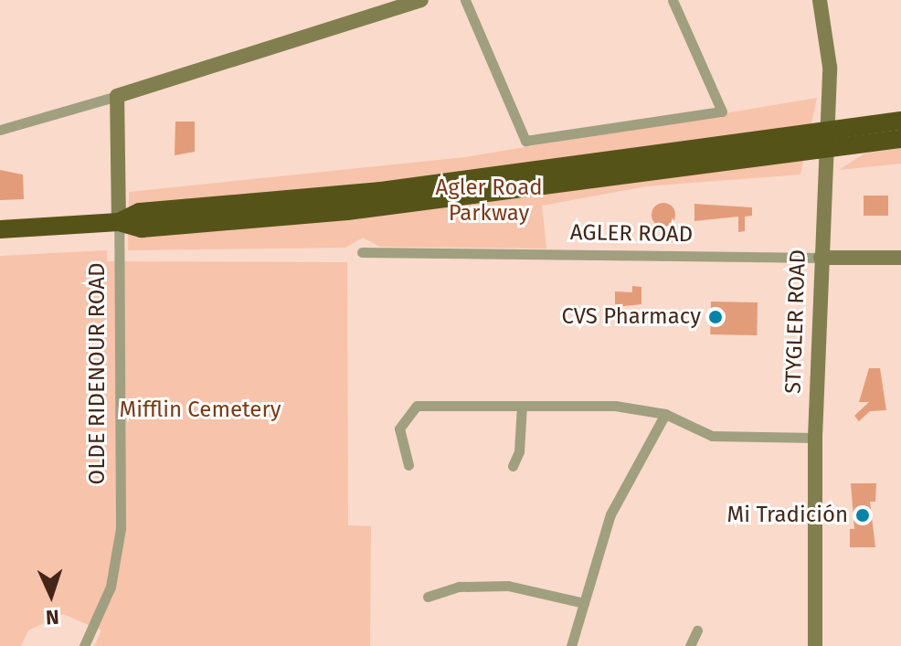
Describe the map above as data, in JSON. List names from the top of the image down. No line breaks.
{"streets":{"main road":["AGLER ROAD","STYGLER ROAD","OLDE RIDENOUR ROAD"]},"crossings":[["AGLER ROAD","STYGLER ROAD"]],"parks":["Agler Road Parkway","Mifflin Cemetery"],"places":["CVS Pharmacy","Mi Tradición"],"north":"bottom"}
